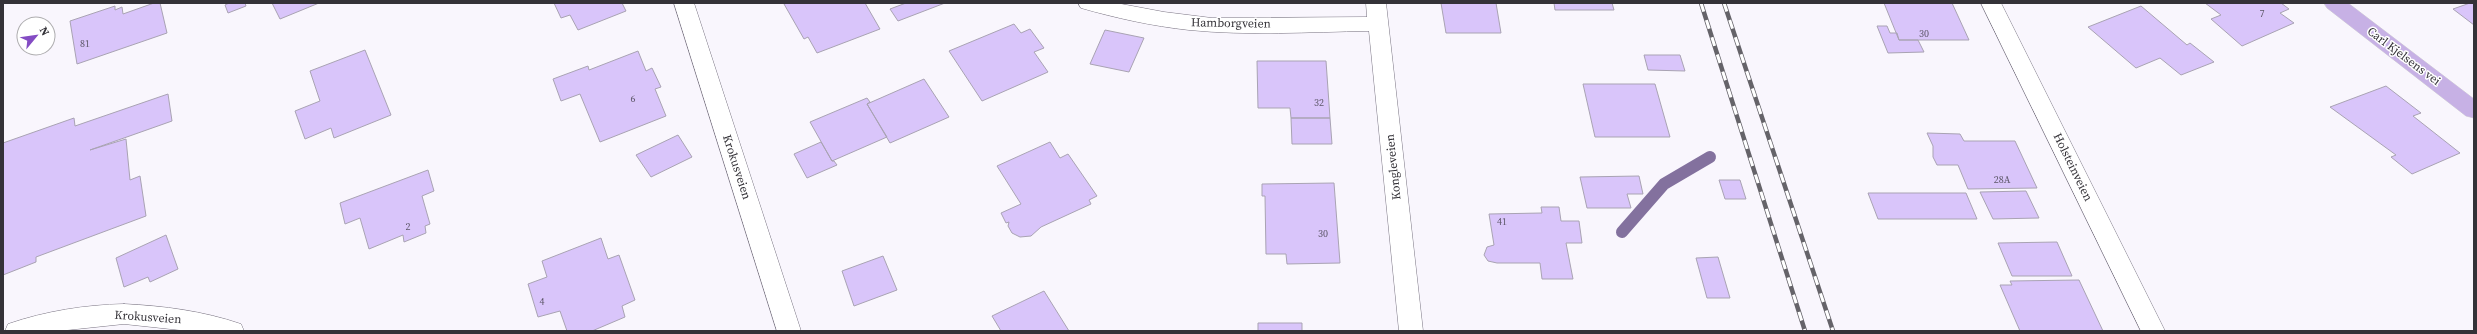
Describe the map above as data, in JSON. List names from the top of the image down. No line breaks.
{"streets":{"main road":["Carl Kjelsens vei"],"street":["Hamborgveien","Krokusveien","Kongleveien","Holsteinveien"]},"crossings":[["Hamborgveien","Kongleveien"]],"house_numbers":["7","30","81","6","32","28A","41","2","30","4"],"north":"top right"}
